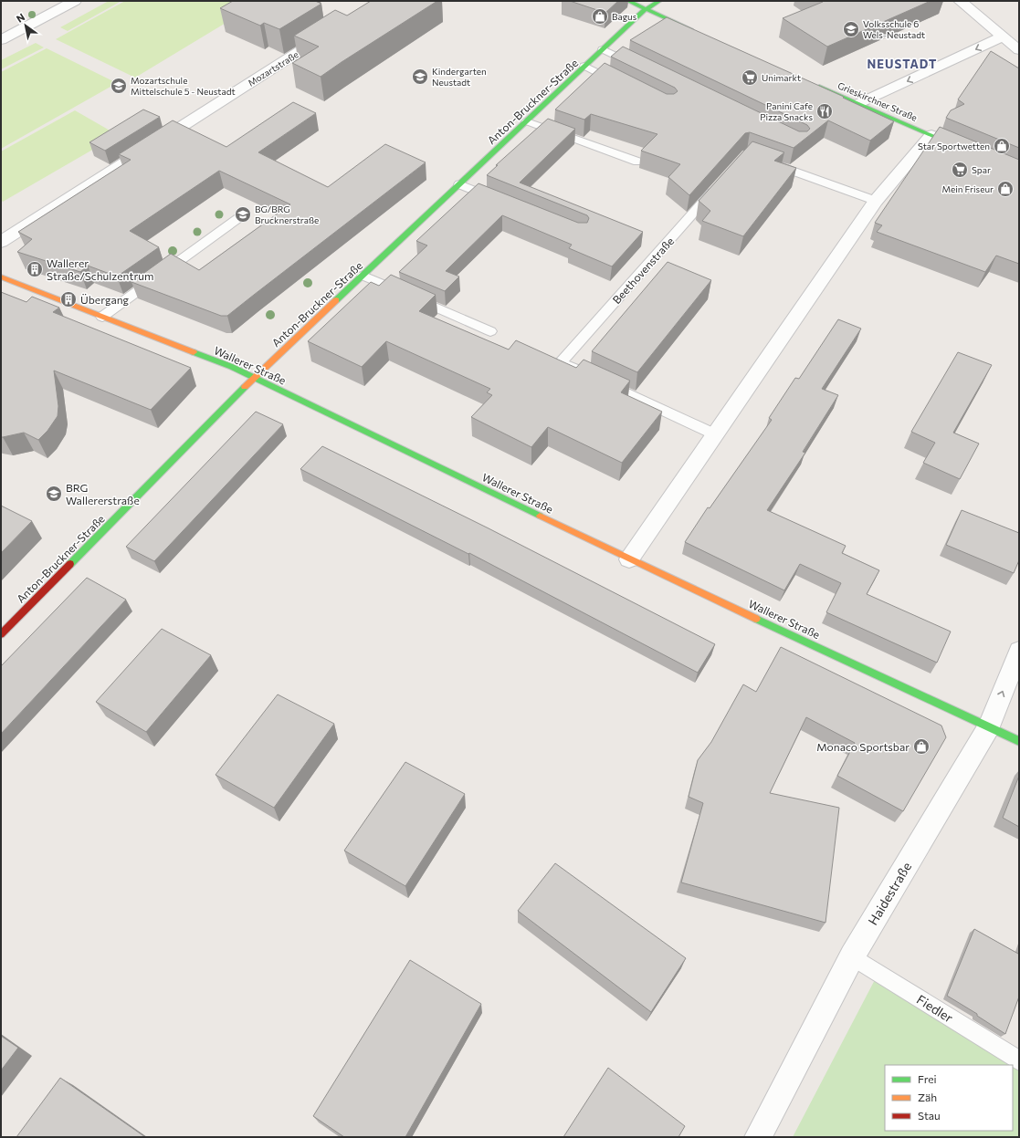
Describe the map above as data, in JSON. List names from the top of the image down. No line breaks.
{"streets":{"street":["Mozartstraße","Anton-Bruckner-Straße","Grieskirchner Straße","Wallerer Straße","Haidestraße"],"lane":["Beethovenstraße","Fiedler"]},"crossings":[["Anton-Bruckner-Straße","Wallerer Straße"],["Wallerer Straße","Haidestraße"],["Haidestraße","Fiedler"]],"districts":["NEUSTADT"],"places":{"shop":["Bagus","Star Sportwetten","Mein Friseur","Monaco Sportsbar"],"school or university":["Volksschule 6 Wels-Neustadt","Kindergarten Neustadt","Mozartschule Mittelschule 5 - Neustadt","BG/BRG Brucknerstraße","BRG Wallererstraße"],"supermarket":["Unimarkt","Spar"],"restaurant":["Panini Cafe Pizza Snacks"],"building":["Wallerer Straße/Schulzentrum","Übergang"]},"legend":["Frei","Zäh","Stau"],"north":"top left"}
